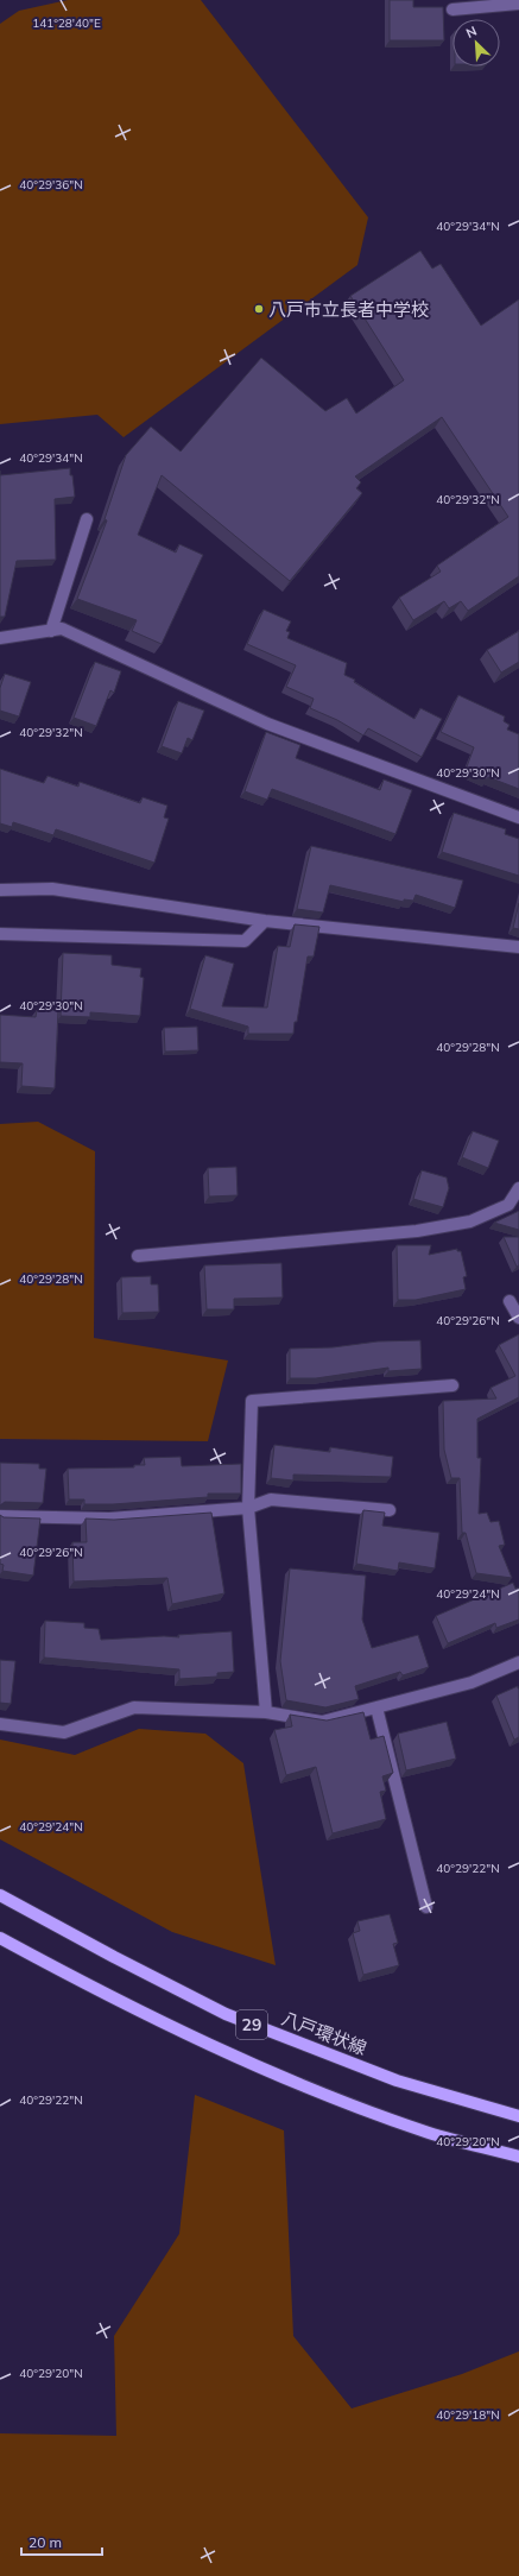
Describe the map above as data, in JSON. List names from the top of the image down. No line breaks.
{"streets":{"main road":["29","八戸環状線"]},"places":["八戸市立長者中学校"],"scale_bar":"20 m","north":"top left","coordinates":["141°28'40\"E","40°29'36\"N","40°29'34\"N","40°29'32\"N","40°29'30\"N","40°29'28\"N","40°29'26\"N","40°29'24\"N","40°29'22\"N","40°29'20\"N","40°29'18\"N"]}
